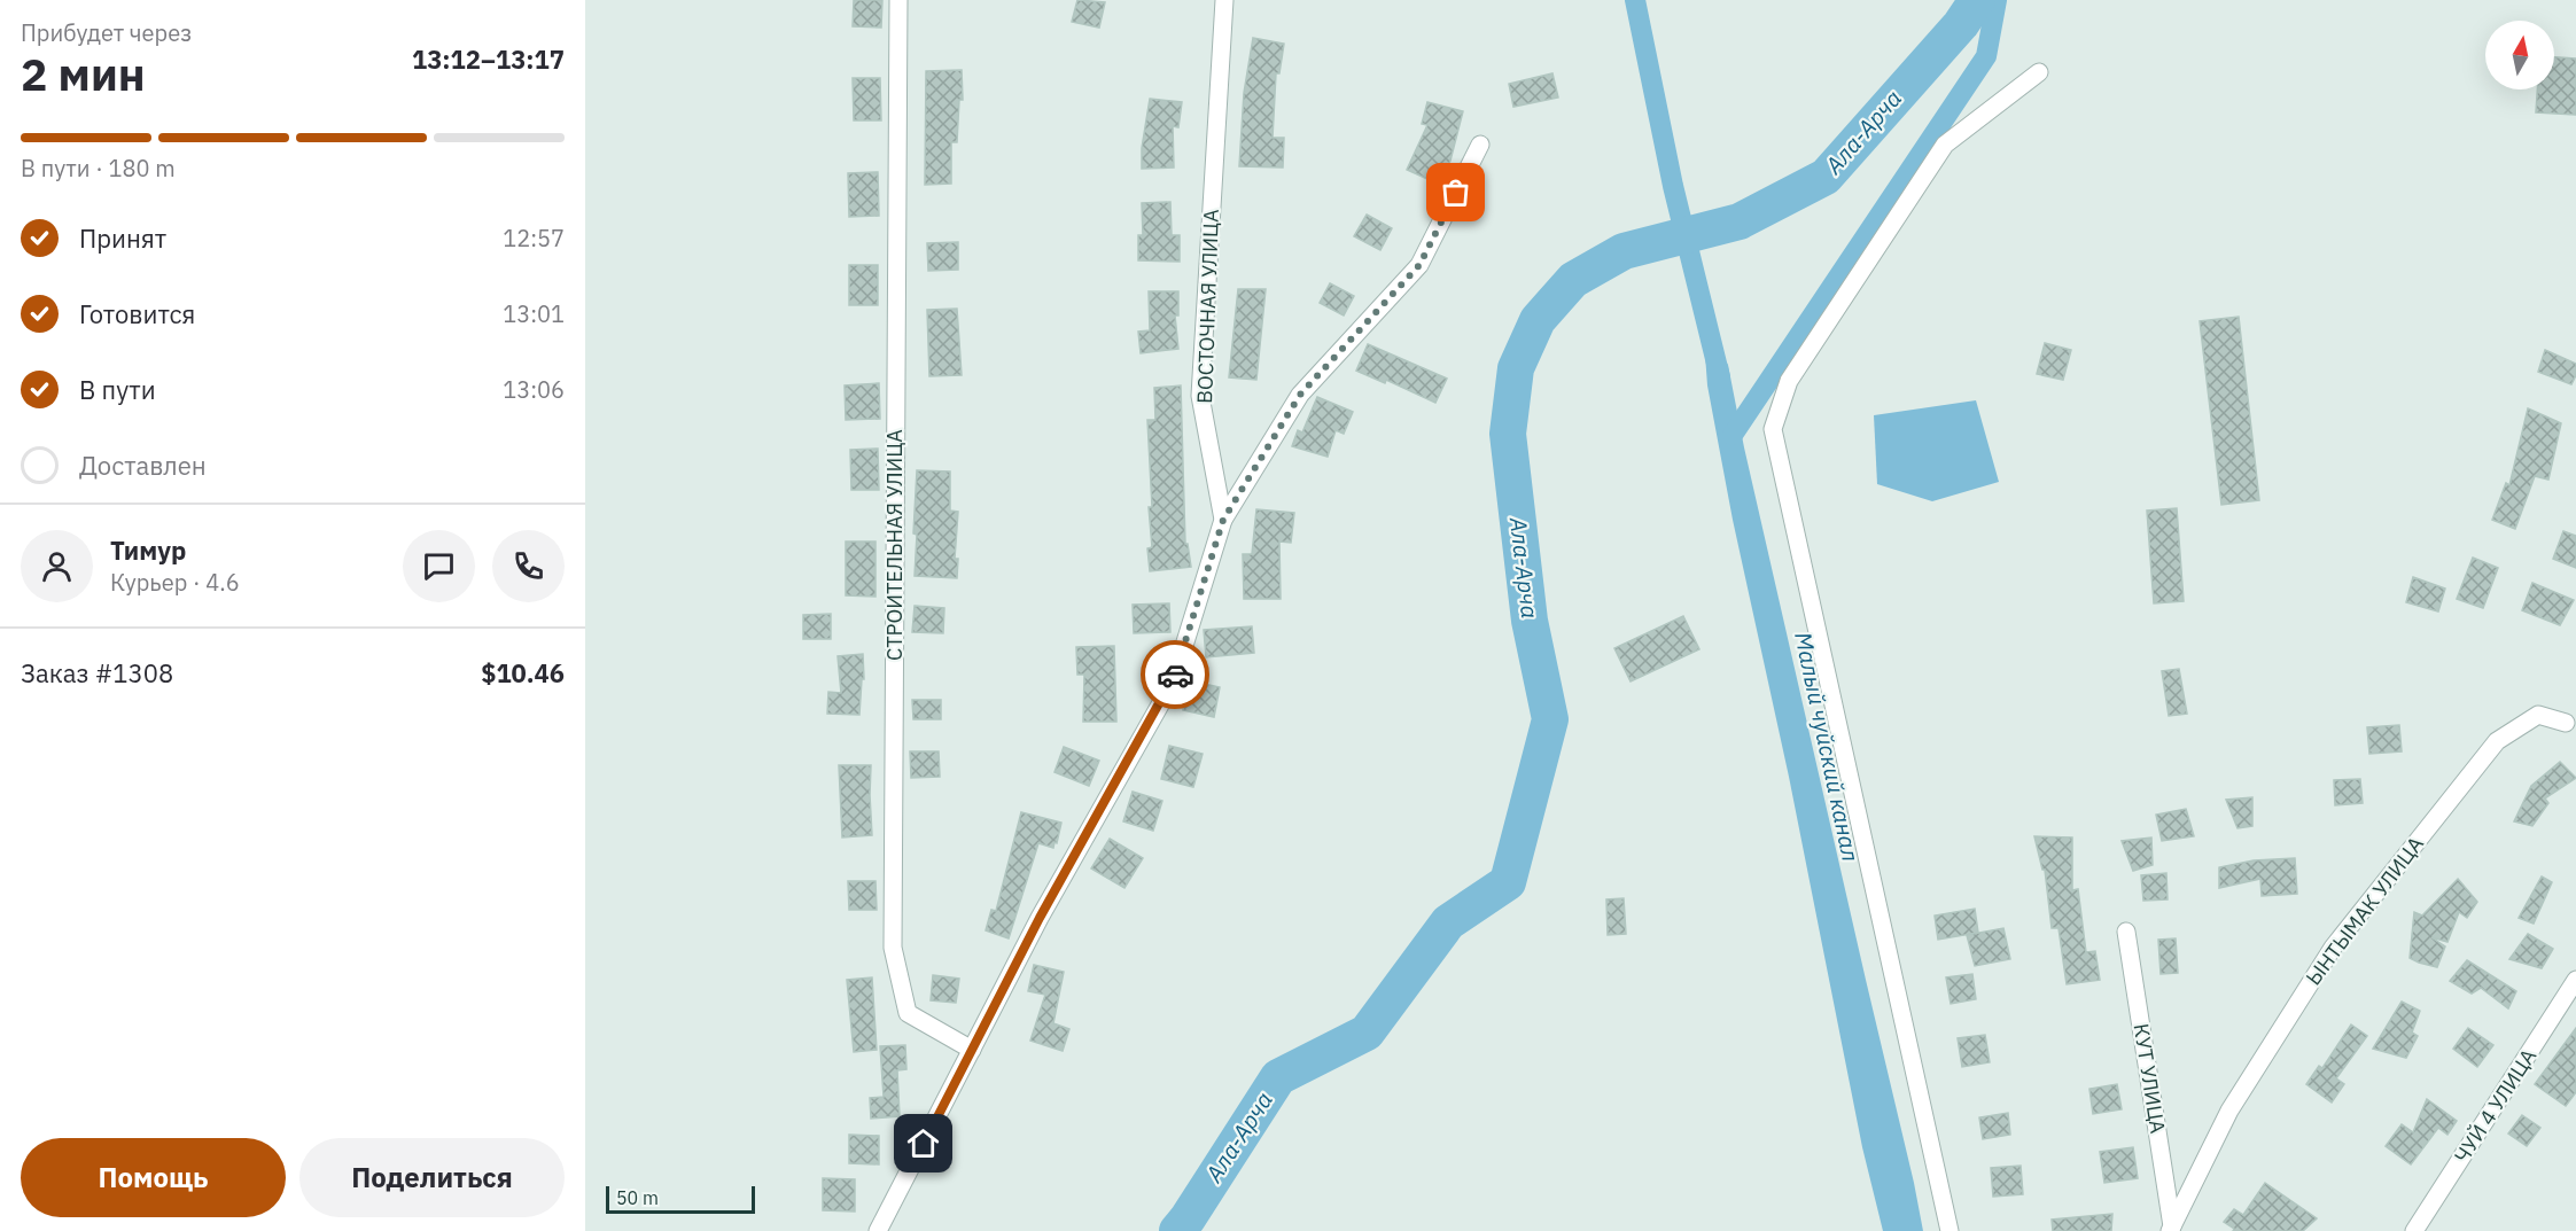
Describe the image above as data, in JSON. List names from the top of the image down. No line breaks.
{"streets":{"street":["ВОСТОЧНАЯ УЛИЦА","СТРОИТЕЛЬНАЯ УЛИЦА","ЫНТЫМАК УЛИЦА","КУТ УЛИЦА","ЧУЙ 4 УЛИЦА"]},"crossings":[["ВОСТОЧНАЯ УЛИЦА","СТРОИТЕЛЬНАЯ УЛИЦА"],["ЫНТЫМАК УЛИЦА","КУТ УЛИЦА"]],"water":["Ала-Арча","Малый чуйский канал"],"scale_bar":"50 m","north":"top","page":{"heading":["2 мин","Прибудет через","13:12–13:17"],"panel":["Тимур","Курьер · 4.6","Заказ #1308","$10.46"],"bar":"В пути · 180 m","list":[["Принят","12:57"],["Готовится","13:01"],["В пути","13:06"],"Доставлен"],"buttons":["Помощь","Поделиться"],"scale":"50 m"}}
